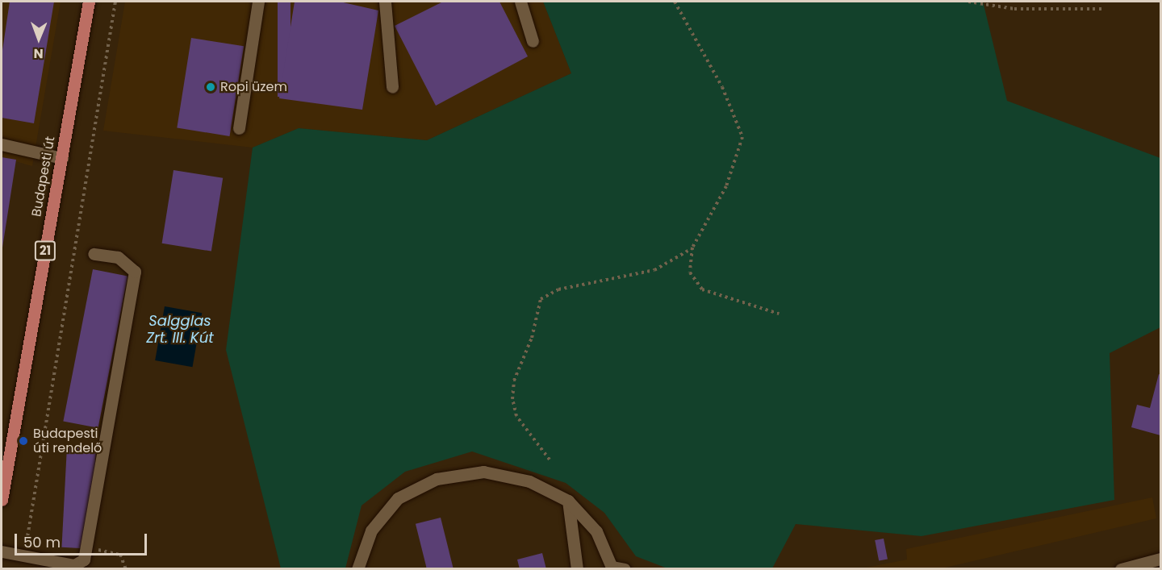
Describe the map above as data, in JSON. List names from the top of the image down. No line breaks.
{"streets":{"main road":["Budapesti út","21"]},"water":["Salgglas Zrt. III. Kút"],"places":["Ropi üzem","Budapesti úti rendelő"],"scale_bar":"50 m","north":"bottom"}
